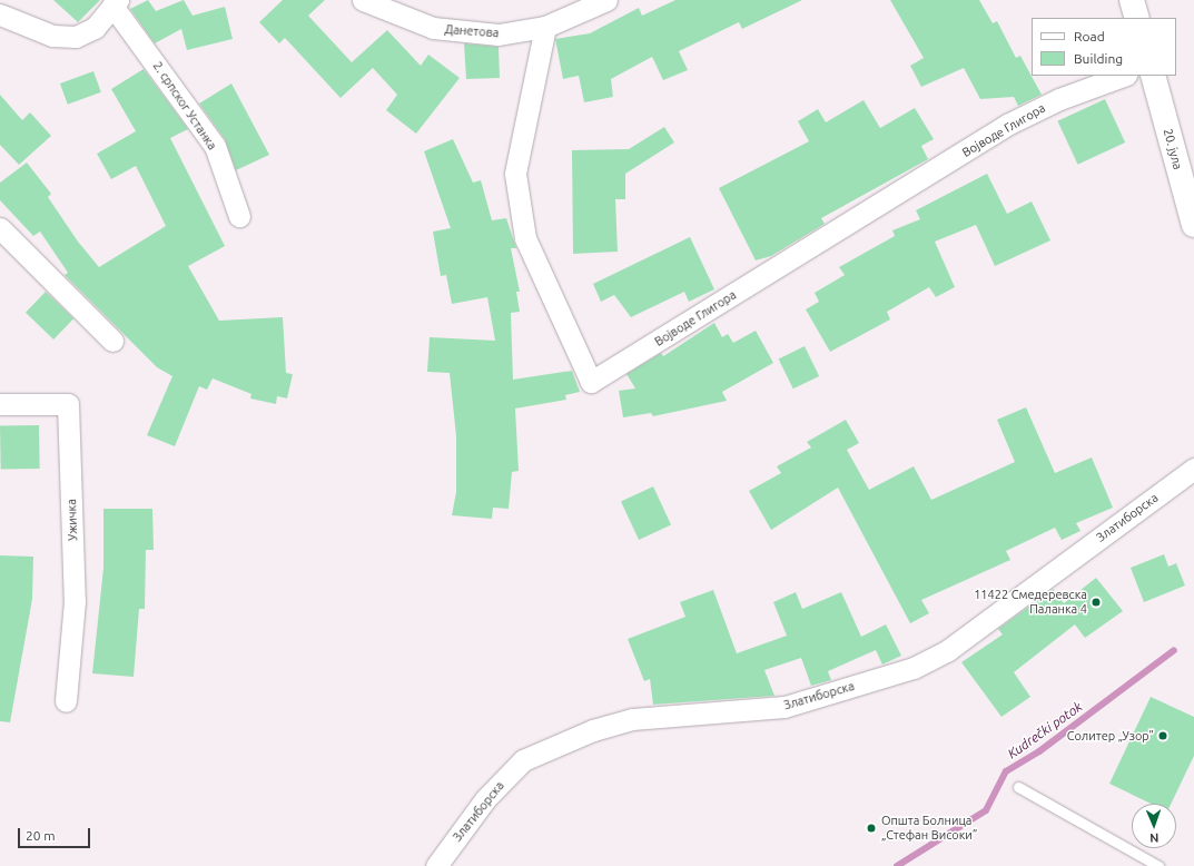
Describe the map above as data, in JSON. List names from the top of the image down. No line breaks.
{"streets":{"main road":["20. јула"],"street":["Данетова","2. српског Устанка","Војводе Глигора","Златиборска","Ужичка"]},"crossings":[["Данетова","Војводе Глигора"]],"water":["Kudrečki potok"],"places":["11422 Смедеревска Паланка 4","Солитер „Узор”","Општа Болница „Стефан Високи”"],"legend":["Road","Building"],"scale_bar":"20 m","north":"bottom"}
